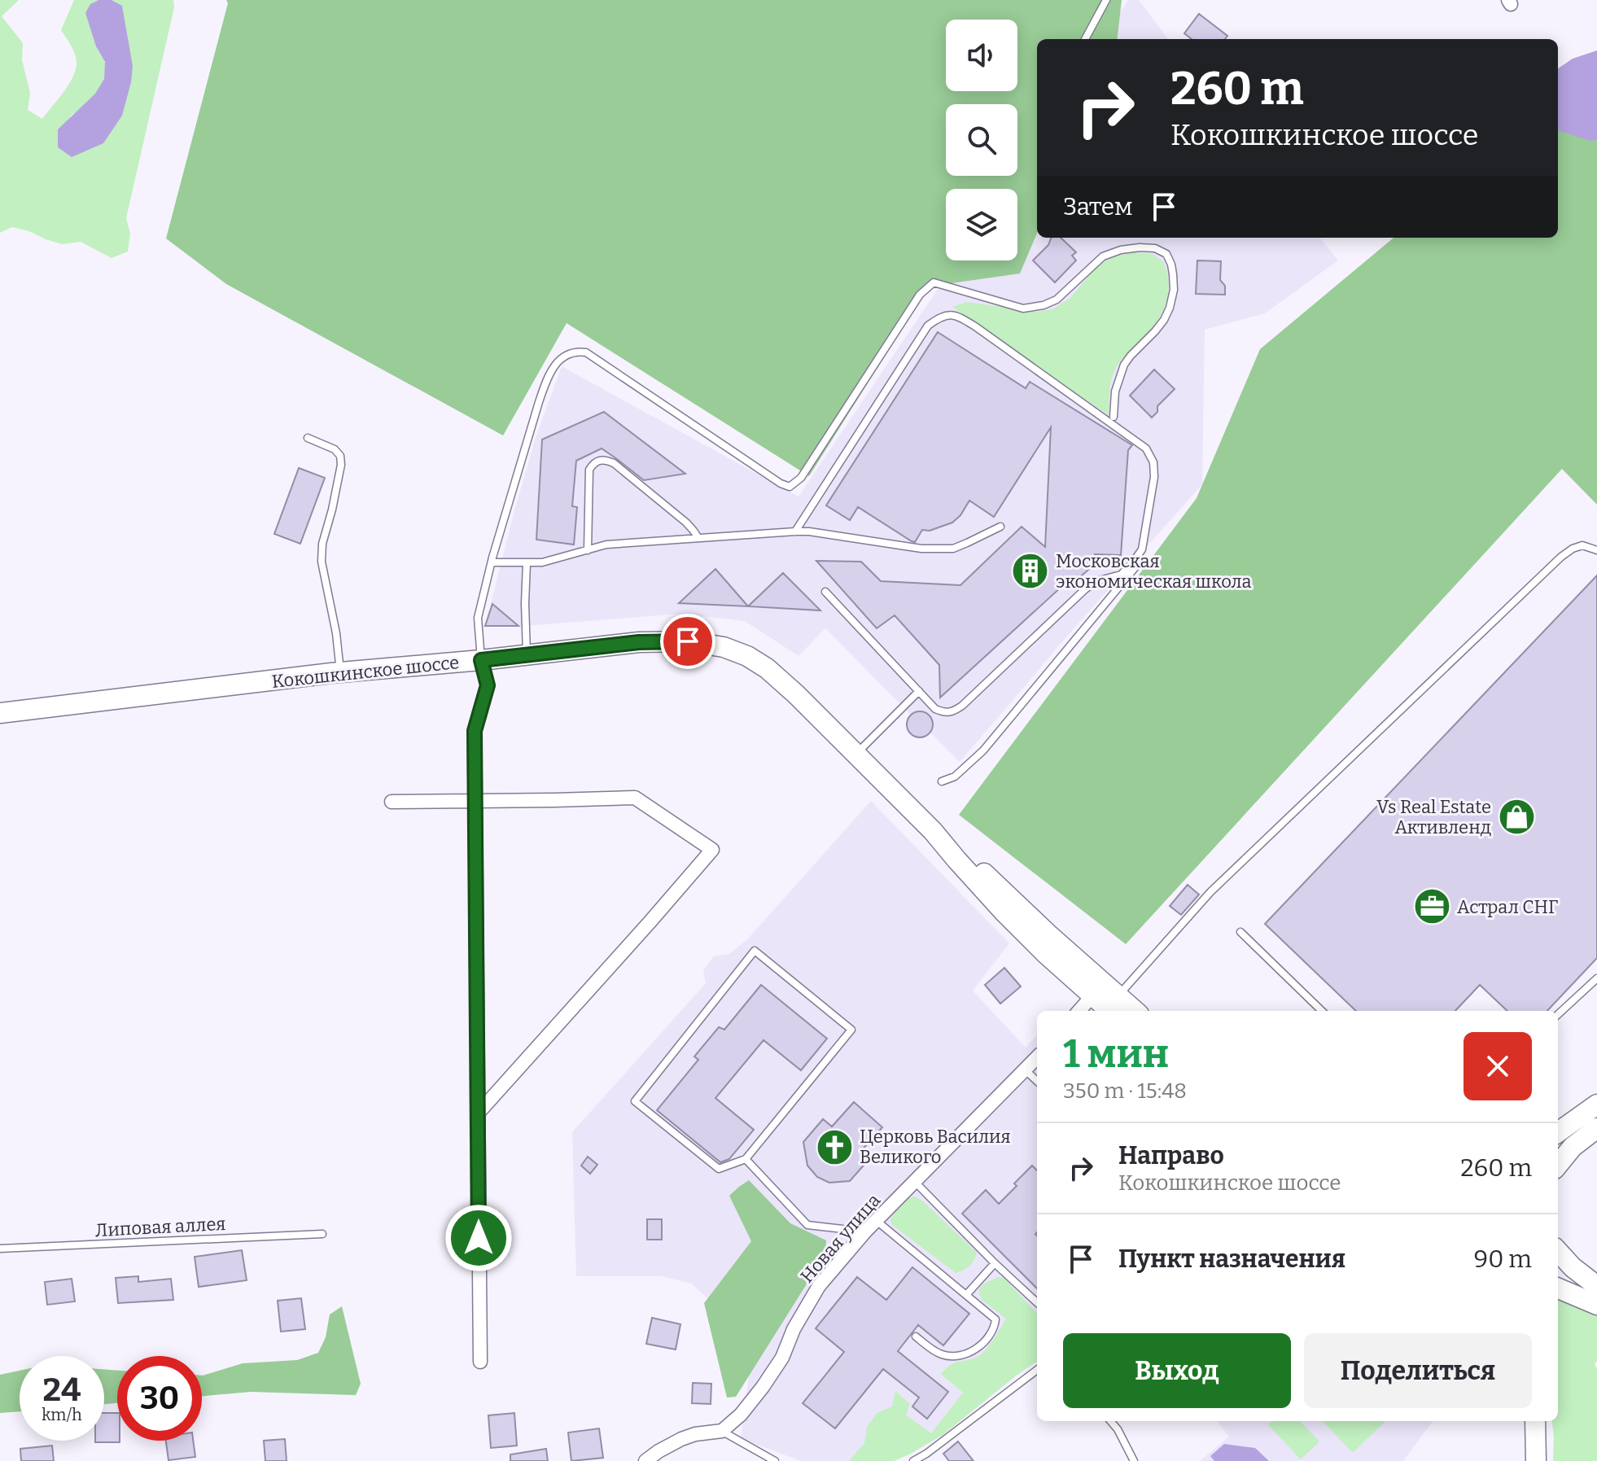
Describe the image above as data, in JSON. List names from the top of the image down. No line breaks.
{"streets":{"main road":["Кокошкинское шоссе"],"street":["Новая улица"],"lane":["Липовая аллея"]},"places":{"building":["Московская экономическая школа"],"shop":["Vs Real Estate Активленд"],"office":["Астрал СНГ"],"church":["Церковь Василия Великого"]},"page":{"turn":["260 m","Кокошкинское шоссе"],"then":"Затем","heading":["1 мин","350 m · 15:48"],"list":[{"name":"Направо","note":"Кокошкинское шоссе","value":"260 m"},{"name":"Пункт назначения","value":"90 m"}],"buttons":["Выход","Поделиться"],"speed":"24 km/h","limit":"30"}}
